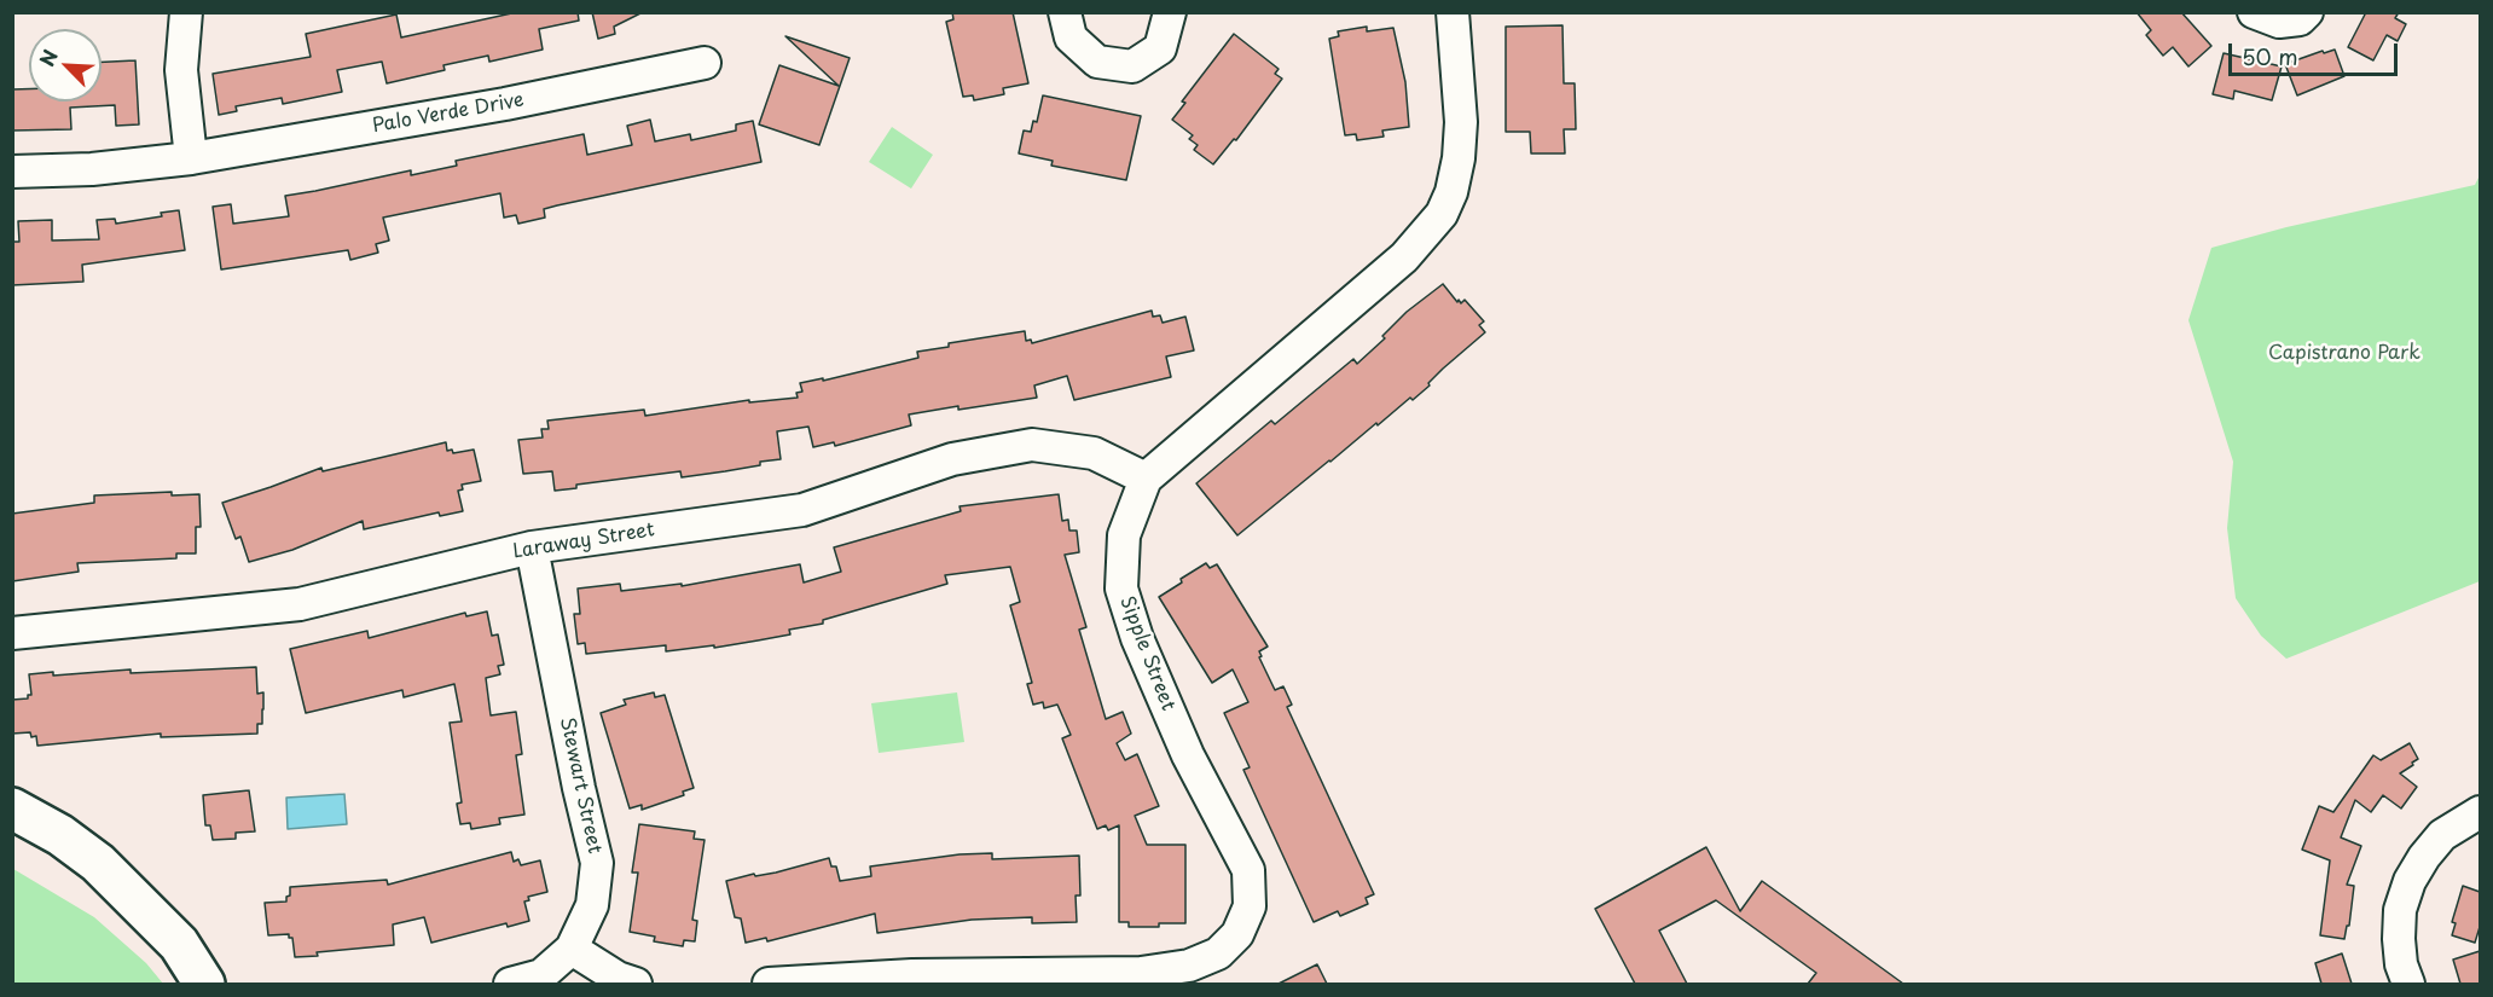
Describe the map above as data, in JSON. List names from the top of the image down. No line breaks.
{"streets":{"street":["Palo Verde Drive","Laraway Street","Sipple Street","Stewart Street"]},"crossings":[["Laraway Street","Sipple Street"],["Laraway Street","Stewart Street"]],"parks":["Capistrano Park"],"scale_bar":"50 m","north":"top left"}
